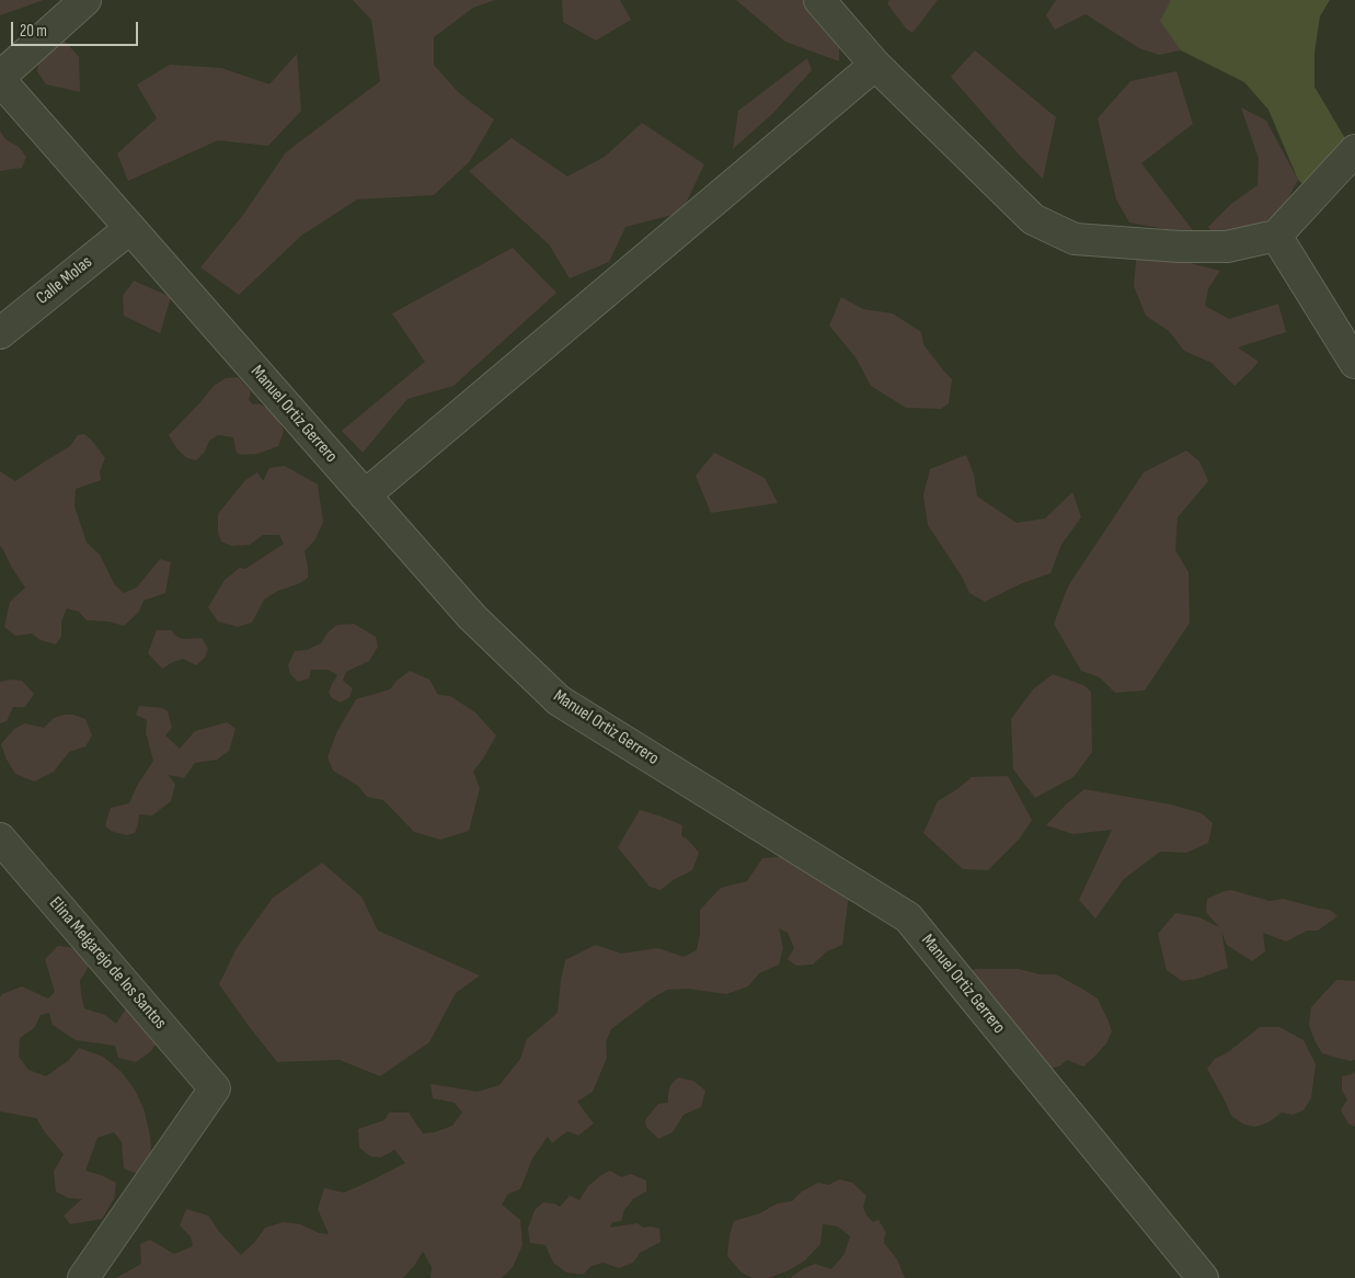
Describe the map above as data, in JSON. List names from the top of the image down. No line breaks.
{"streets":{"street":["Calle Molas","Manuel Ortiz Gerrero","Elina Melgarejo de los Santos"]},"crossings":[["Calle Molas","Manuel Ortiz Gerrero"]],"scale_bar":"20 m"}
